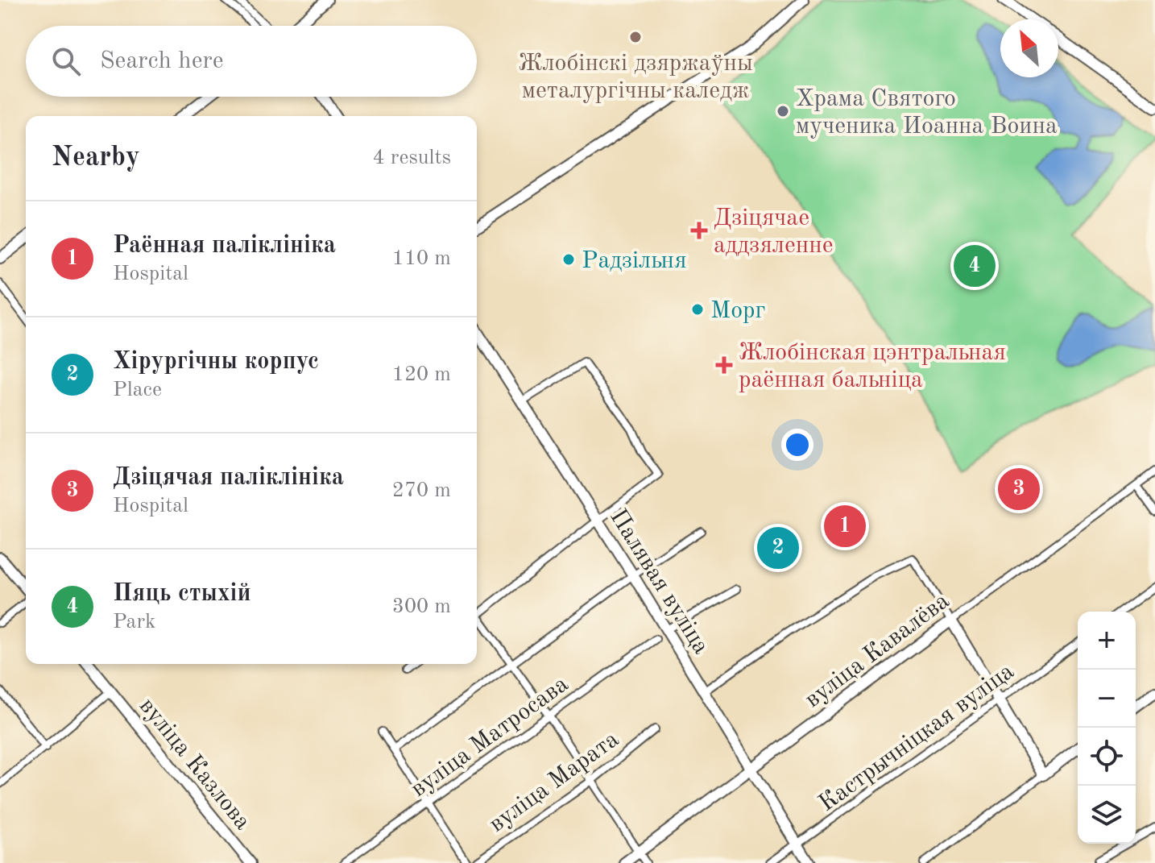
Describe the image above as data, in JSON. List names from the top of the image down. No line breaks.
{"streets":{"main road":["Палявая вуліца","вуліца Кавалёва","вуліца Казлова"],"street":["вуліца Матросава","Кастрычніцкая вуліца","вуліца Марата"]},"crossings":[["Палявая вуліца","вуліца Кавалёва"],["Палявая вуліца","Кастрычніцкая вуліца"]],"places":{"other":["Жлобінскі дзяржаўны металургічны каледж","Храма Святого мученика Иоанна Воина","Радзільня","Морг"],"health":["Дзіцячае аддзяленне","Жлобінская цэнтральная раённая бальніца"]},"north":"top left","page":{"search":"Search here","heading":["Nearby","4 results"],"list":[{"mark":"1","name":"Раённая паліклініка","note":"Hospital","value":"110 m"},{"mark":"2","name":"Хірургічны корпус","note":"Place","value":"120 m"},{"mark":"3","name":"Дзіцячая паліклініка","note":"Hospital","value":"270 m"},{"mark":"4","name":"Пяць стыхій","note":"Park","value":"300 m"}],"pins":["4","3","1","2"],"map_buttons":["+","−"]}}
